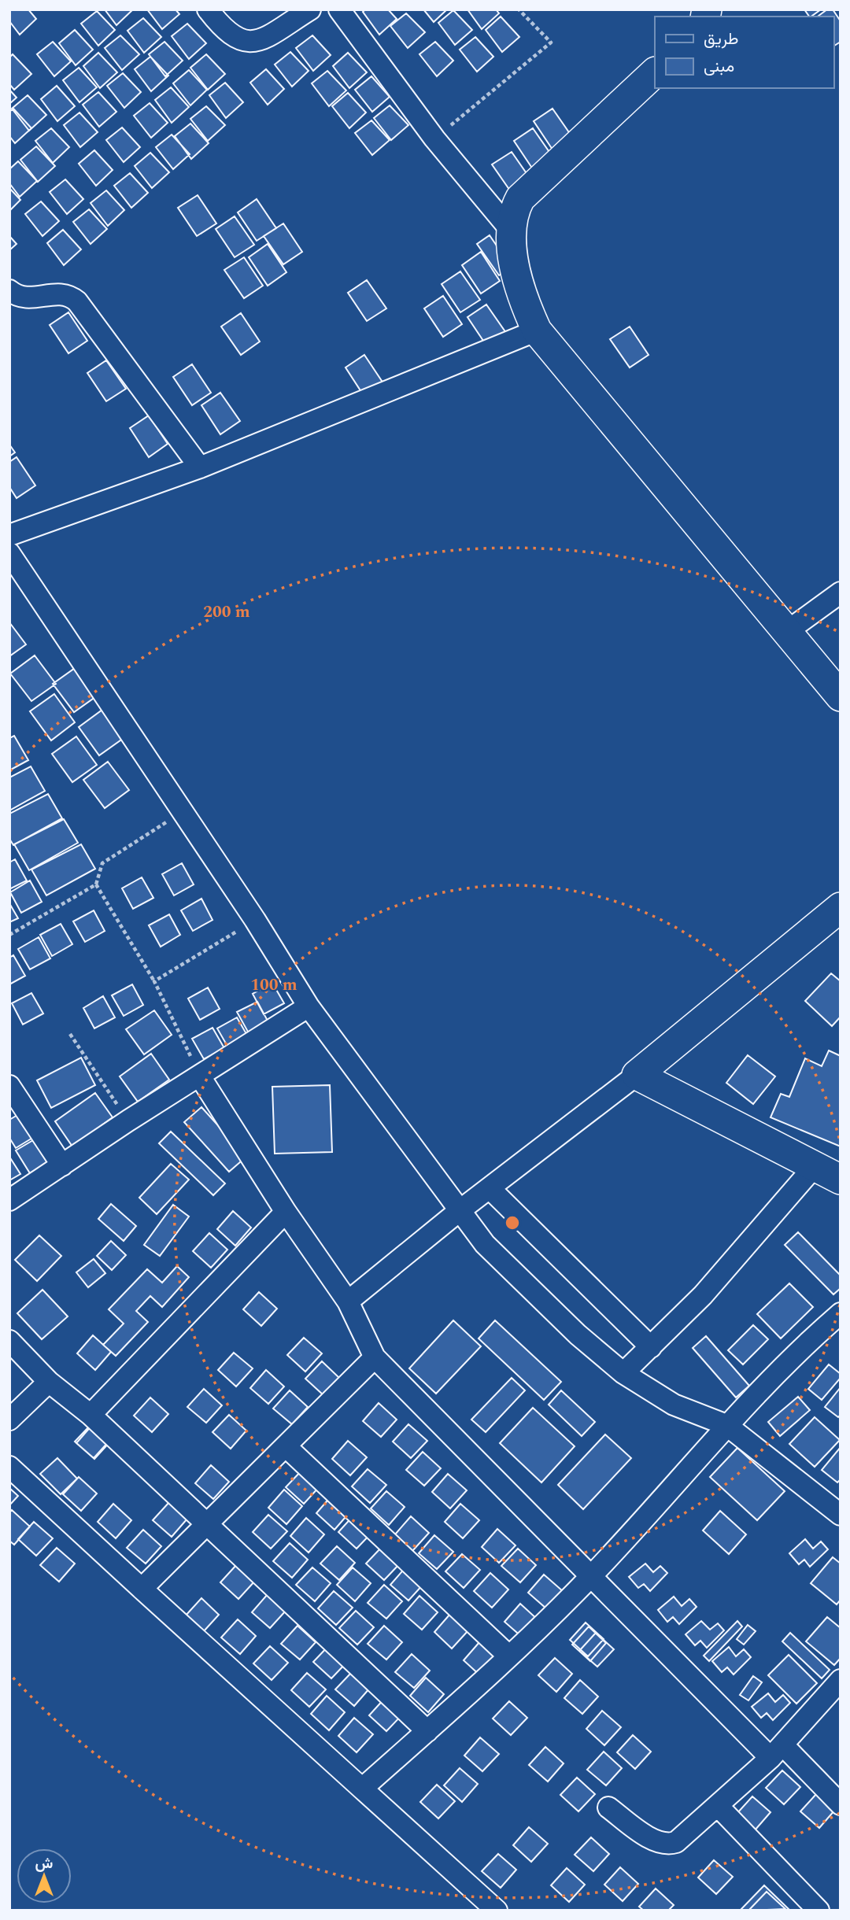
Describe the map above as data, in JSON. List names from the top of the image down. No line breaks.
{"legend":["طريق","مبنى"],"north":"top","rings":["200 m","100 m"]}
